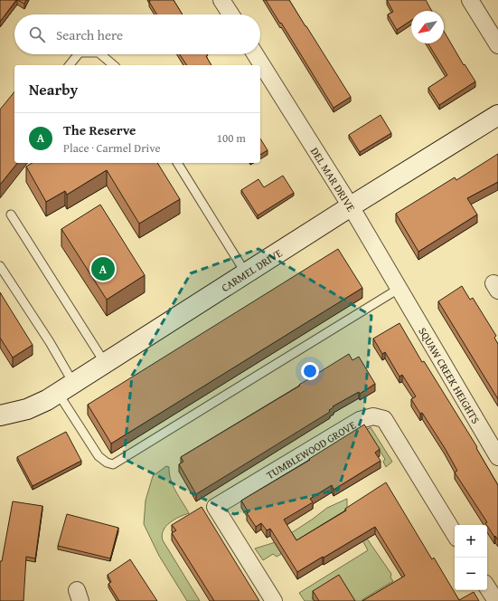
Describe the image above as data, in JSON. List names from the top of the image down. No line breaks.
{"streets":{"street":["DEL MAR DRIVE","CARMEL DRIVE","SQUAW CREEK HEIGHTS","TUMBLEWOOD GROVE"]},"crossings":[["DEL MAR DRIVE","CARMEL DRIVE"],["DEL MAR DRIVE","SQUAW CREEK HEIGHTS"]],"north":"bottom left","page":{"search":"Search here","heading":"Nearby","list":[{"mark":"A","name":"The Reserve","note":"Place · Carmel Drive","value":"100 m"}],"pins":"A","map_buttons":["+","−"]}}
